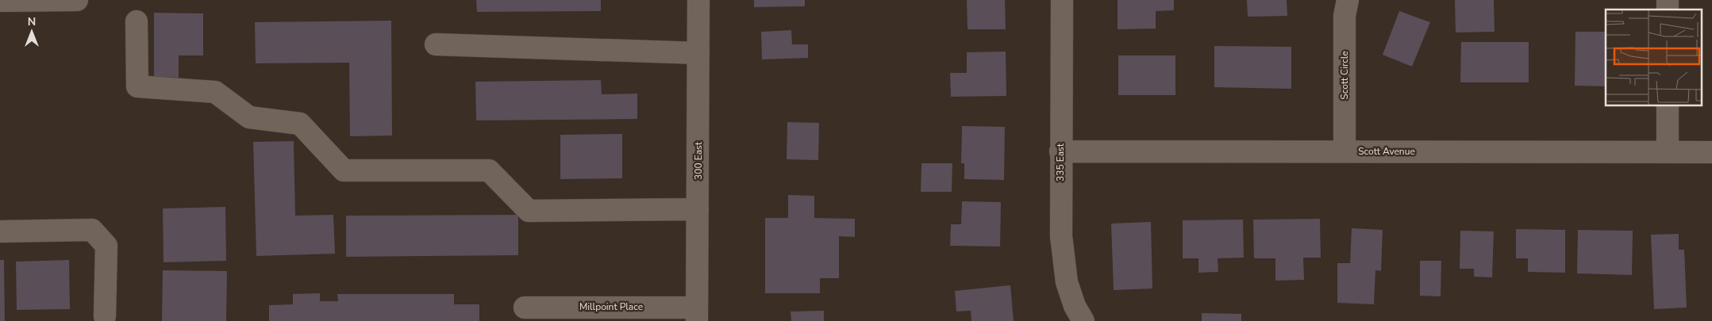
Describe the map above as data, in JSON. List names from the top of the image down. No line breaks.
{"streets":{"street":["Scott Circle","Scott Avenue","300 East","335 East","Millpoint Place"]},"crossings":[["Scott Circle","Scott Avenue"],["Scott Avenue","335 East"],["300 East","Millpoint Place"]],"north":"top"}
